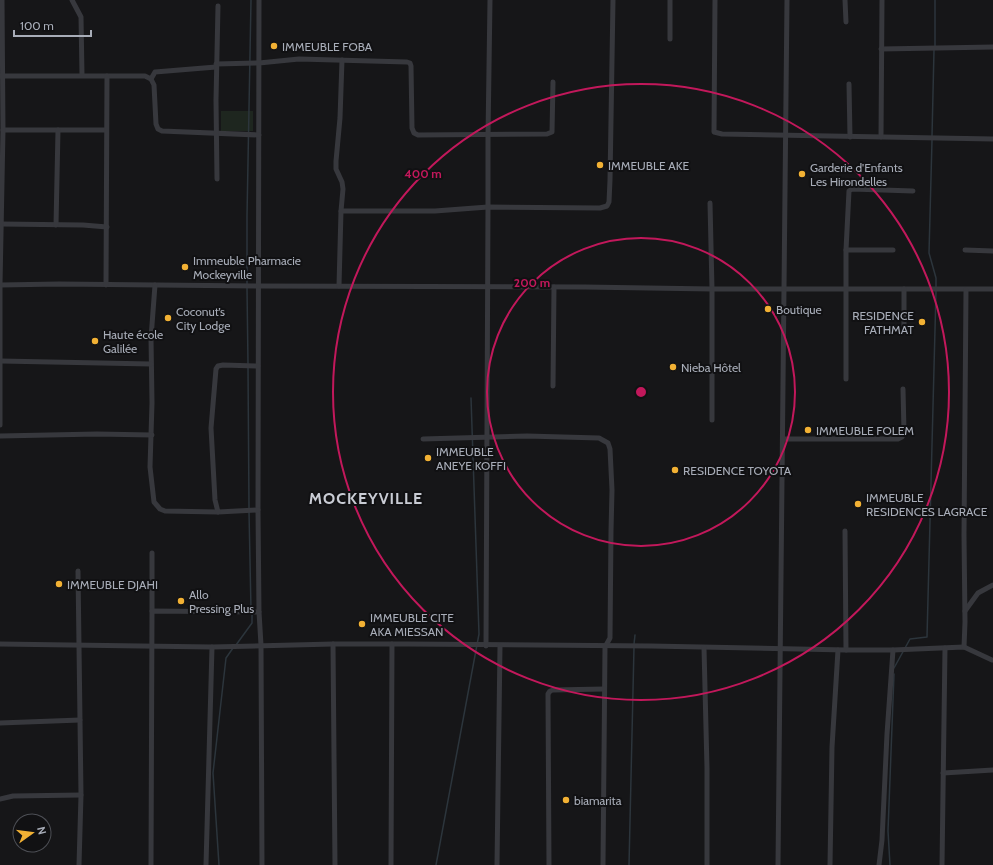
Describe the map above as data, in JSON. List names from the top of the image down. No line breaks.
{"districts":["MOCKEYVILLE"],"places":["IMMEUBLE FOBA","IMMEUBLE AKE","Garderie d'Enfants Les Hirondelles","Immeuble Pharmacie Mockeyville","Boutique","Coconut’s City Lodge","RESIDENCE FATHMAT","Haute école Galilée","Nieba Hôtel","IMMEUBLE FOLEM","IMMEUBLE ANEYE KOFFI","RESIDENCE TOYOTA","IMMEUBLE RESIDENCES LAGRACE","IMMEUBLE DJAHI","Allo Pressing Plus","IMMEUBLE CITE AKA MIESSAN","biamarita"],"scale_bar":"100 m","north":"right","rings":["400 m","200 m"]}
